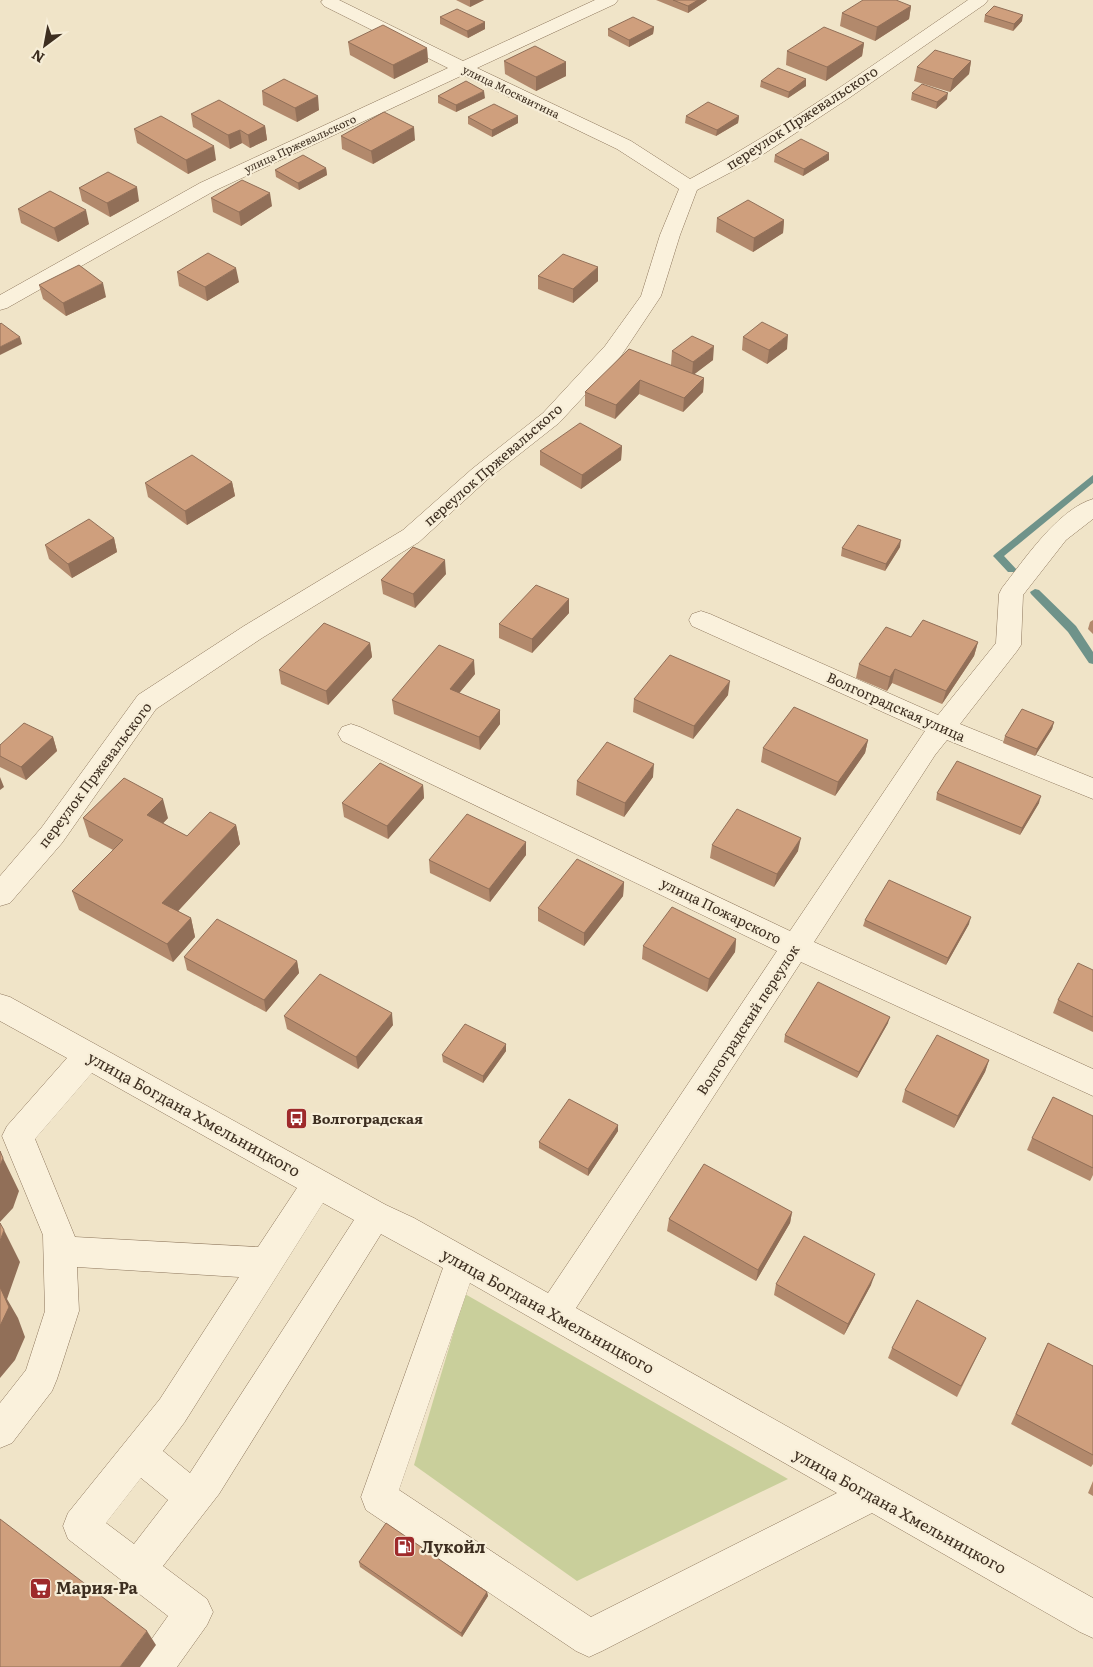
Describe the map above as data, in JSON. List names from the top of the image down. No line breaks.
{"streets":{"street":["улица Москвитина","переулок Пржевальского","улица Пржевальского","Волгоградская улица","улица Пожарского","Волгоградский переулок","улица Богдана Хмельницкого"]},"crossings":[["улица Москвитина","переулок Пржевальского"],["улица Москвитина","улица Пржевальского"],["Волгоградская улица","Волгоградский переулок"],["улица Пожарского","Волгоградский переулок"],["Волгоградский переулок","улица Богдана Хмельницкого"]],"places":{"bus stop":["Волгоградская"],"fuel station":["Лукойл"],"supermarket":["Мария-Ра"]},"north":"bottom left"}
